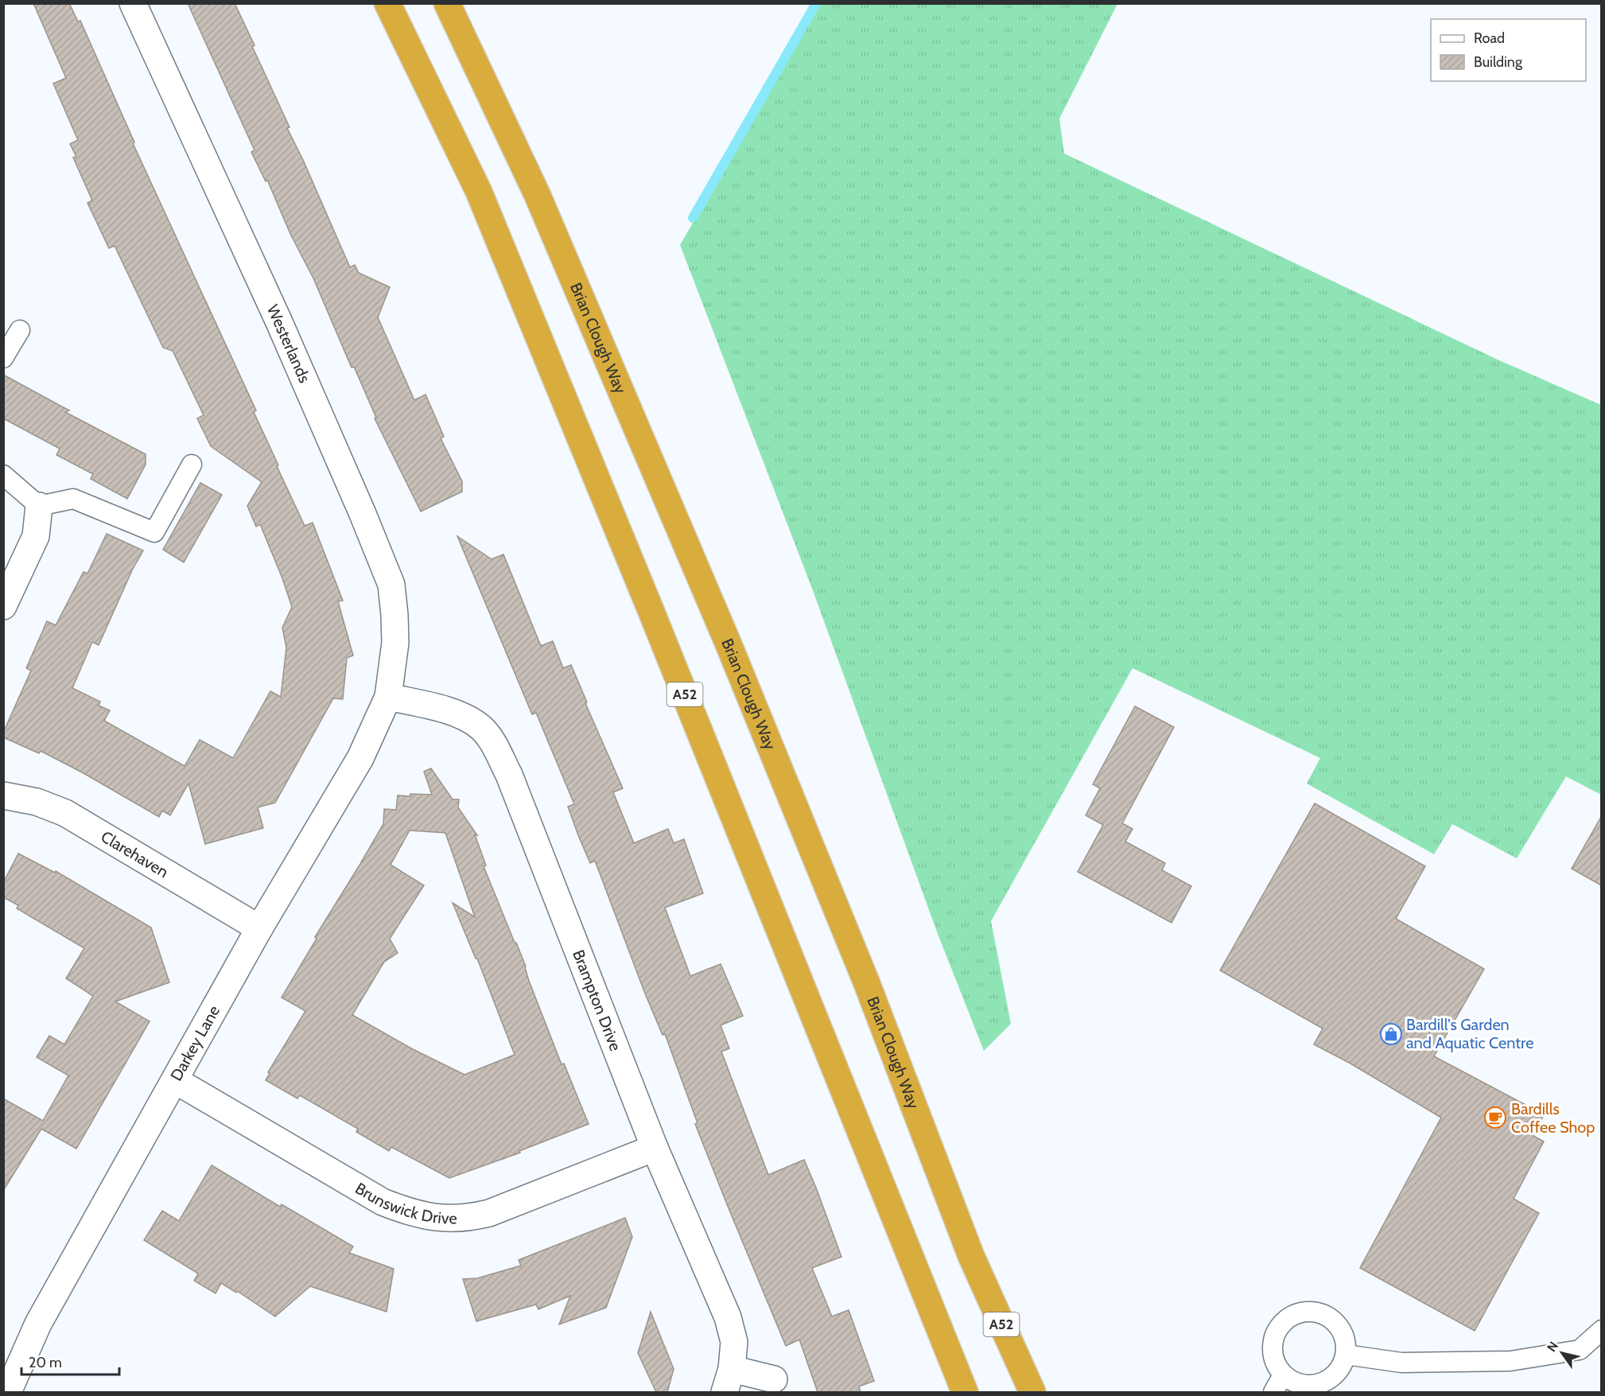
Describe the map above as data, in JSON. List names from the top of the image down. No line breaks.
{"streets":{"highway":["Brian Clough Way","A52"],"street":["Westerlands","Clarehaven","Brampton Drive","Darkey Lane","Brunswick Drive"]},"crossings":[["Westerlands","Brampton Drive"],["Westerlands","Darkey Lane"],["Clarehaven","Darkey Lane"],["Brampton Drive","Darkey Lane"],["Brampton Drive","Brunswick Drive"],["Darkey Lane","Brunswick Drive"]],"places":{"shop":["Bardill's Garden and Aquatic Centre"],"cafe":["Bardills Coffee Shop"]},"legend":["Road","Building"],"scale_bar":"20 m","north":"top left"}
